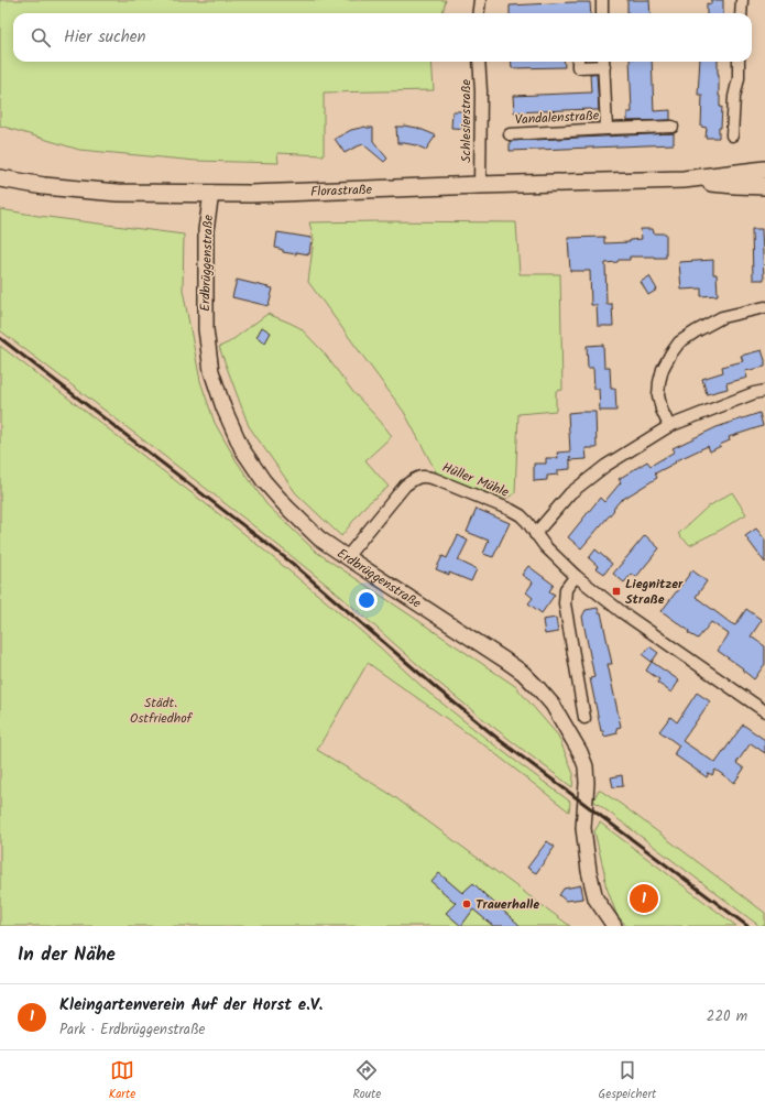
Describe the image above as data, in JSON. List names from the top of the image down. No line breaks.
{"streets":{"main road":["Florastraße"],"street":["Vandalenstraße","Schlesierstraße","Erdbrüggenstraße","Hüller Mühle"]},"crossings":[["Schlesierstraße","Florastraße"],["Florastraße","Erdbrüggenstraße"],["Erdbrüggenstraße","Hüller Mühle"]],"parks":["Städt. Ostfriedhof"],"places":{"transit":["Liegnitzer Straße"],"other":["Trauerhalle"]},"page":{"search":"Hier suchen","pins":"1","heading":"In der Nähe","list":[{"mark":"1","name":"Kleingartenverein Auf der Horst e.V.","note":"Park · Erdbrüggenstraße","value":"220 m"}],"nav":["Karte","Route","Gespeichert"]}}
